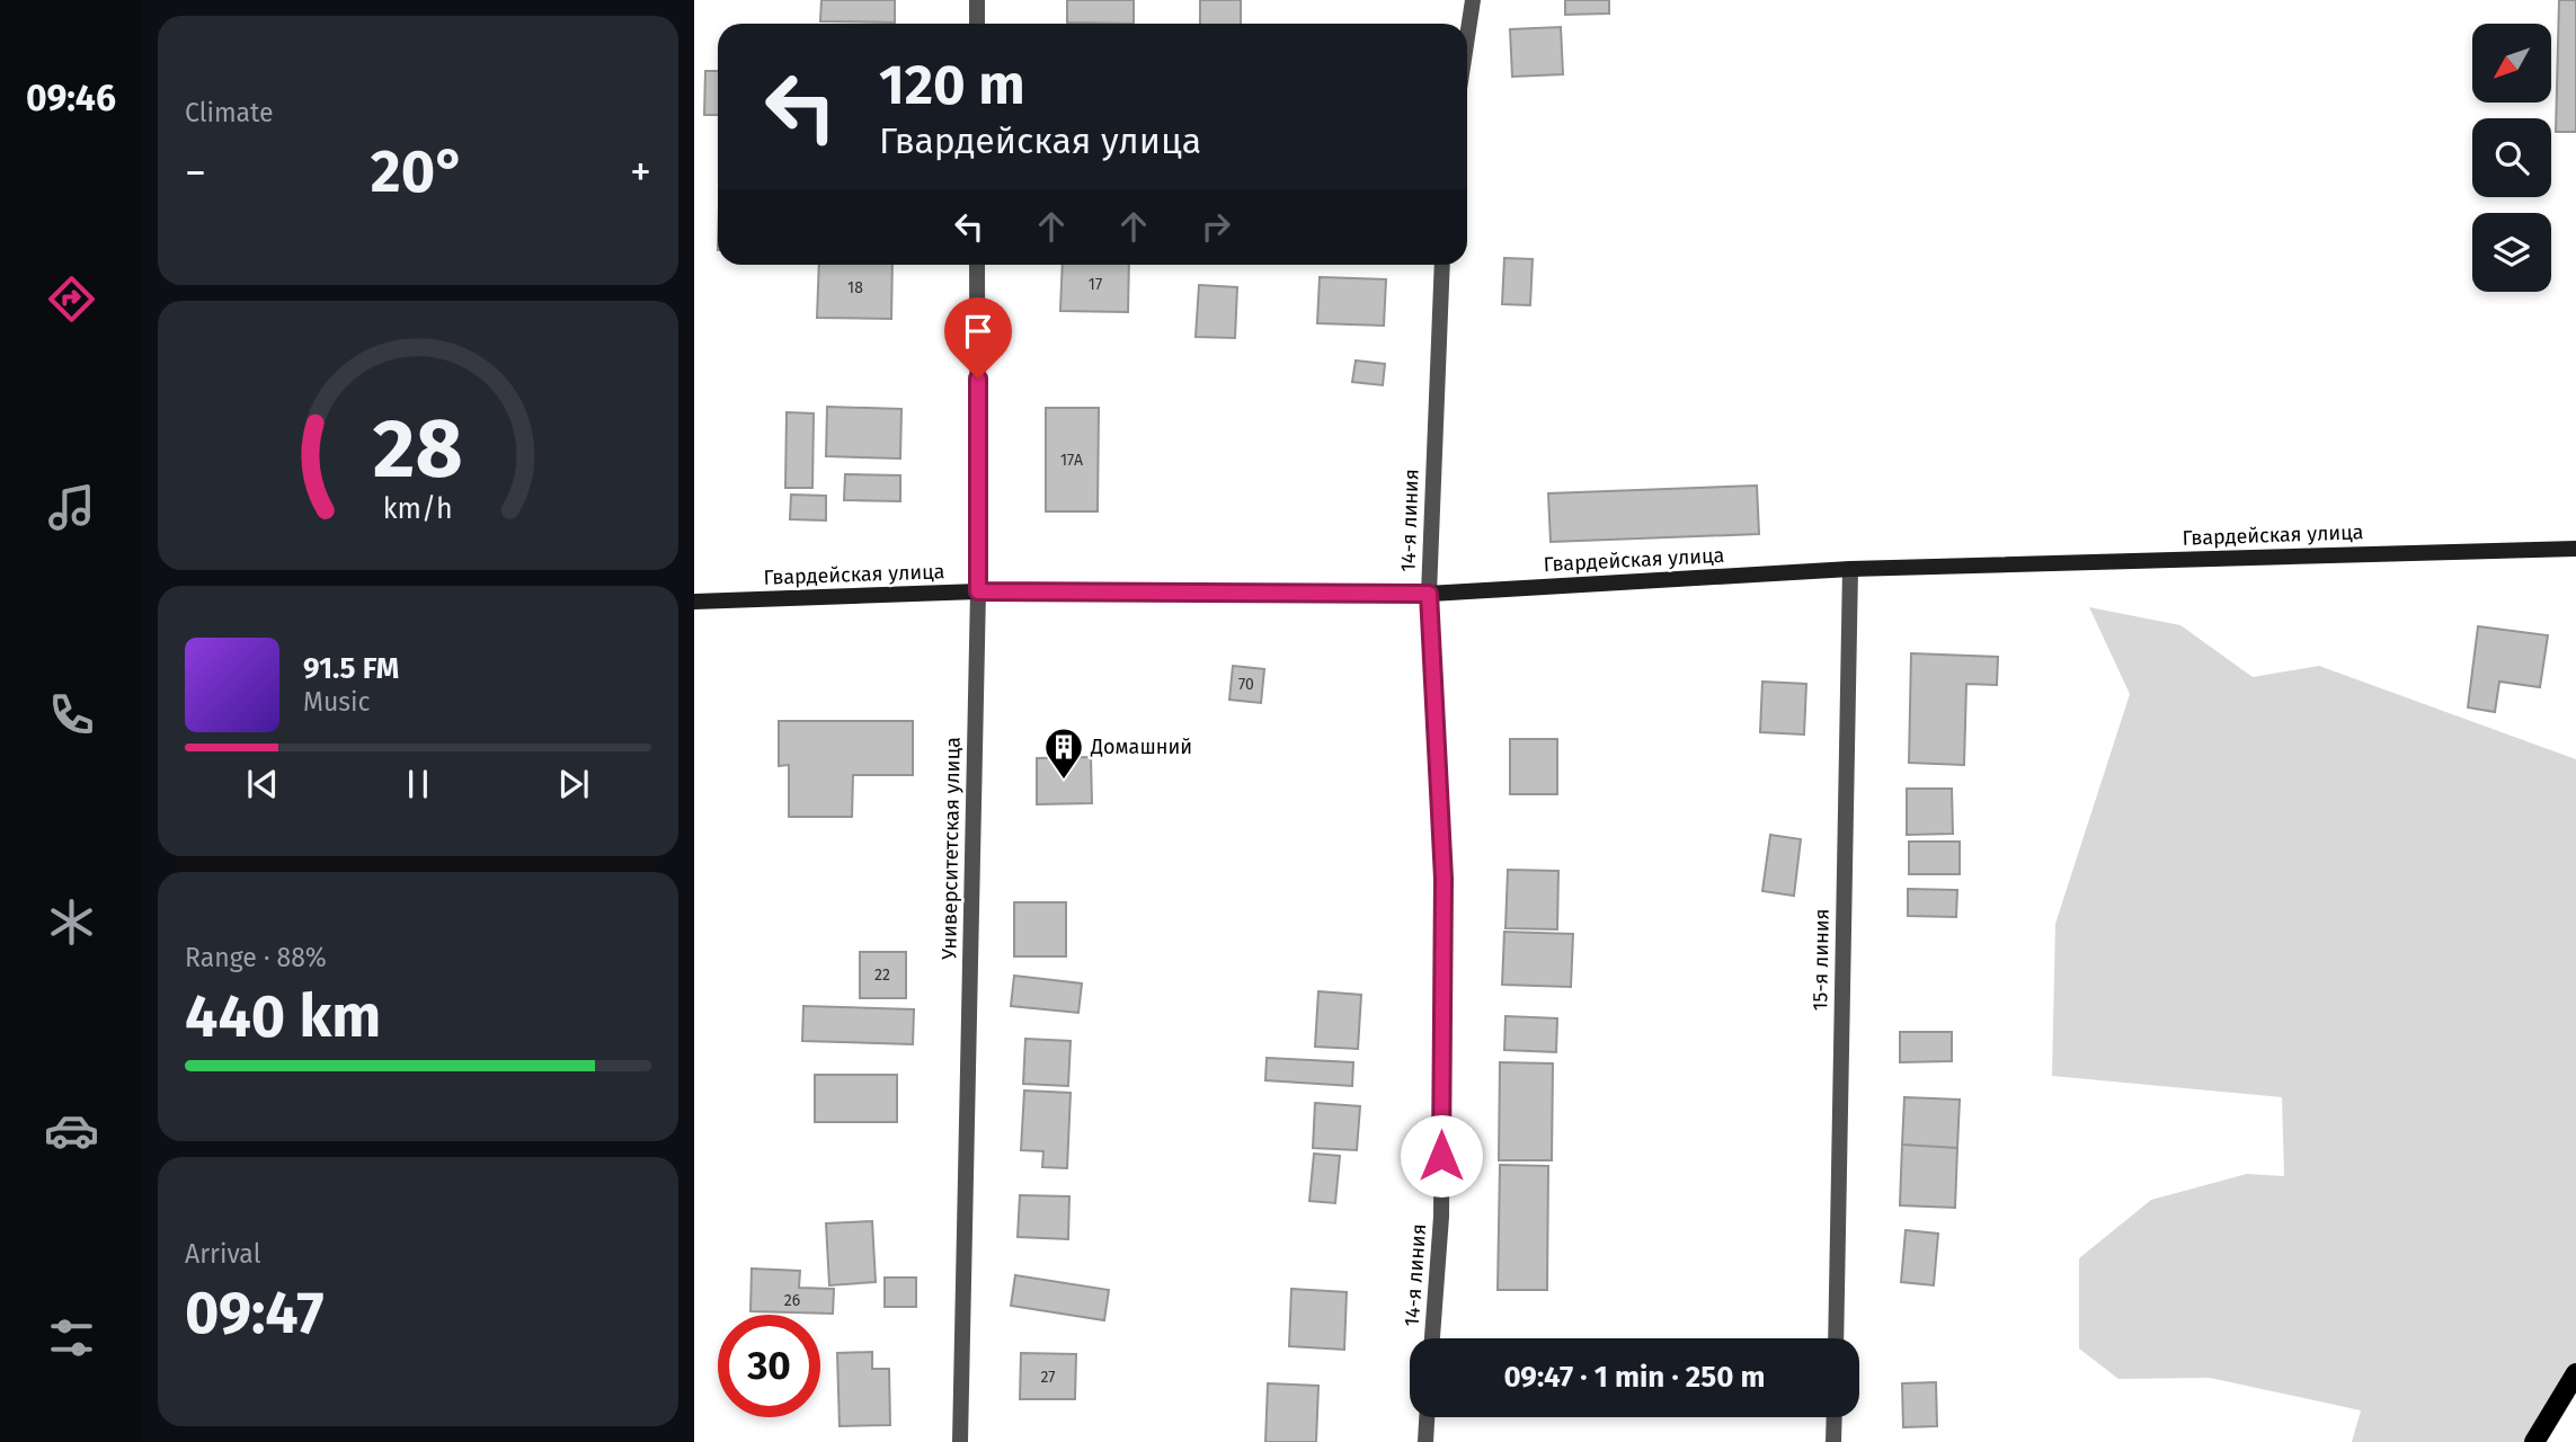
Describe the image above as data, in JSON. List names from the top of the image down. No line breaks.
{"streets":{"main road":["Гвардейская улица"],"street":["14-я линия","Университетская улица","15-я линия"]},"crossings":[["14-я линия","Гвардейская улица"],["Гвардейская улица","Университетская улица"],["Гвардейская улица","15-я линия"]],"places":{"building":["Домашний"]},"house_numbers":["17","18","17А","70","22","26","27"],"north":"bottom left","page":{"tabs":"09:46","tile":["Climate",["Range · 88%","440 km"],["Arrival","09:47"]],"turn":["120 m","Гвардейская улица"],"heat":["−","20°","+"],"song":["91.5 FM","Music"],"limit":"30","trip":"09:47 · 1 min · 250 m","gauge":["28","km/h"]}}
